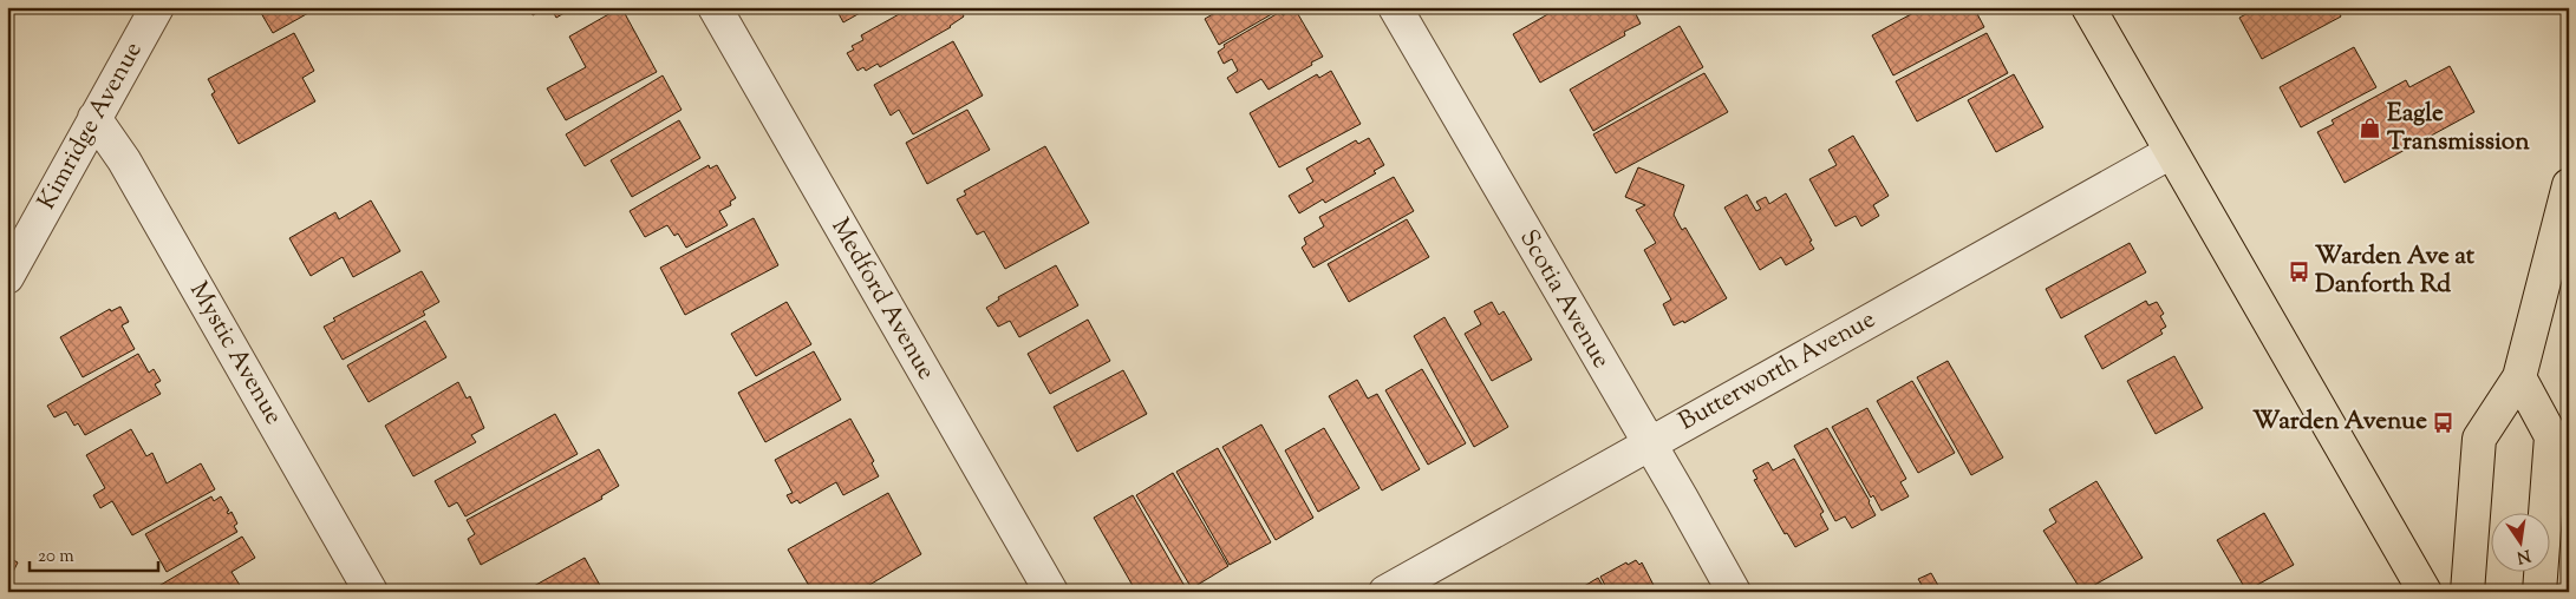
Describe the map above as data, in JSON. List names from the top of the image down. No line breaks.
{"streets":{"street":["Kimridge Avenue","Medford Avenue","Scotia Avenue","Mystic Avenue","Butterworth Avenue"]},"crossings":[["Kimridge Avenue","Mystic Avenue"],["Scotia Avenue","Butterworth Avenue"]],"places":{"shop":["Eagle Transmission"],"bus stop":["Warden Ave at Danforth Rd","Warden Avenue"]},"scale_bar":"20 m","north":"bottom"}
